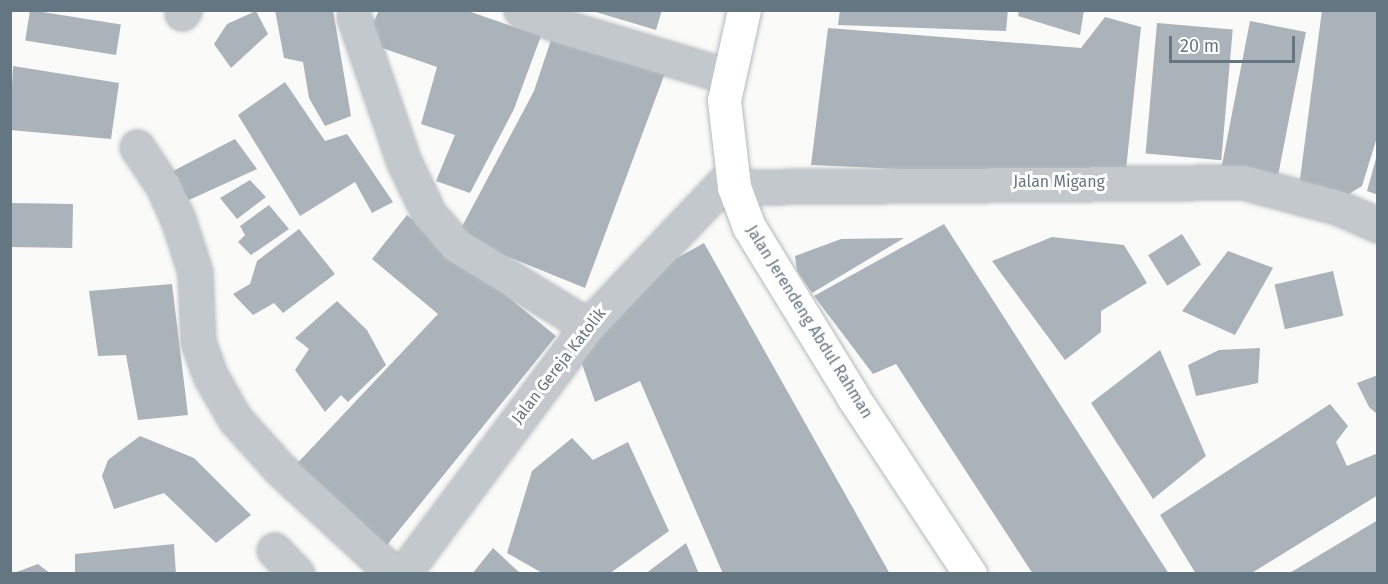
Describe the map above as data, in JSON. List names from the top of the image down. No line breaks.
{"streets":{"highway":["Jalan Jerendeng Abdul Rahman"],"street":["Jalan Migang","Jalan Gereja Katolik"]},"crossings":[["Jalan Migang","Jalan Jerendeng Abdul Rahman"],["Jalan Migang","Jalan Gereja Katolik"],["Jalan Jerendeng Abdul Rahman","Jalan Gereja Katolik"]],"scale_bar":"20 m"}
